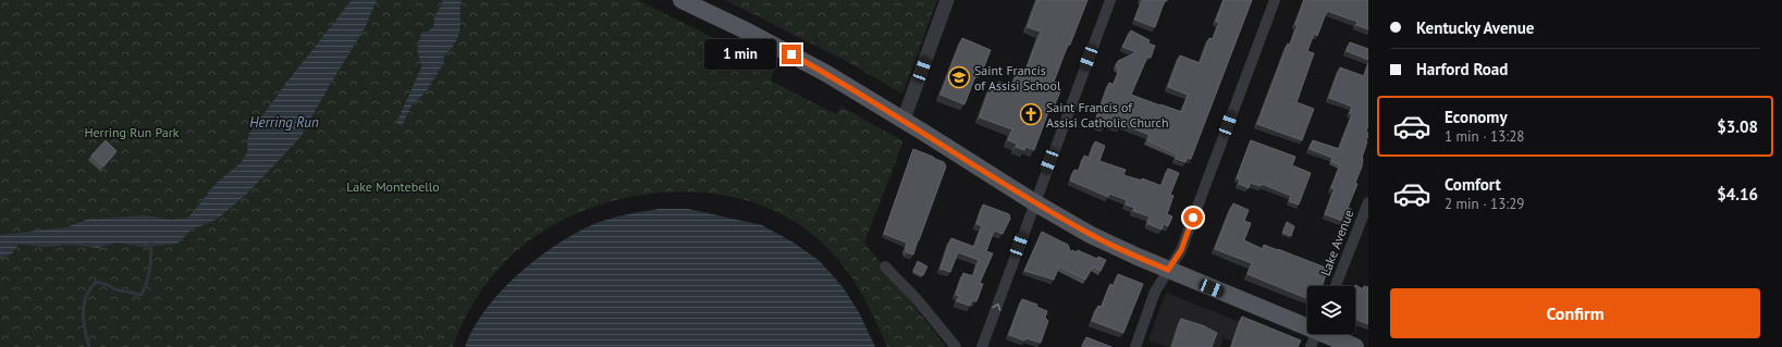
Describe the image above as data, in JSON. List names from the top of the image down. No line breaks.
{"streets":{"street":["Lake Avenue"]},"water":["Herring Run"],"parks":["Herring Run Park","Lake Montebello"],"places":{"school or university":["Saint Francis of Assisi School"],"church":["Saint Francis of Assisi Catholic Church"]},"page":{"banner":["Kentucky Avenue","Harford Road"],"bubble":"1 min","list":[{"name":"Economy","note":"1 min · 13:28","value":"$3.08"},{"name":"Comfort","note":"2 min · 13:29","value":"$4.16"}],"buttons":"Confirm"}}
